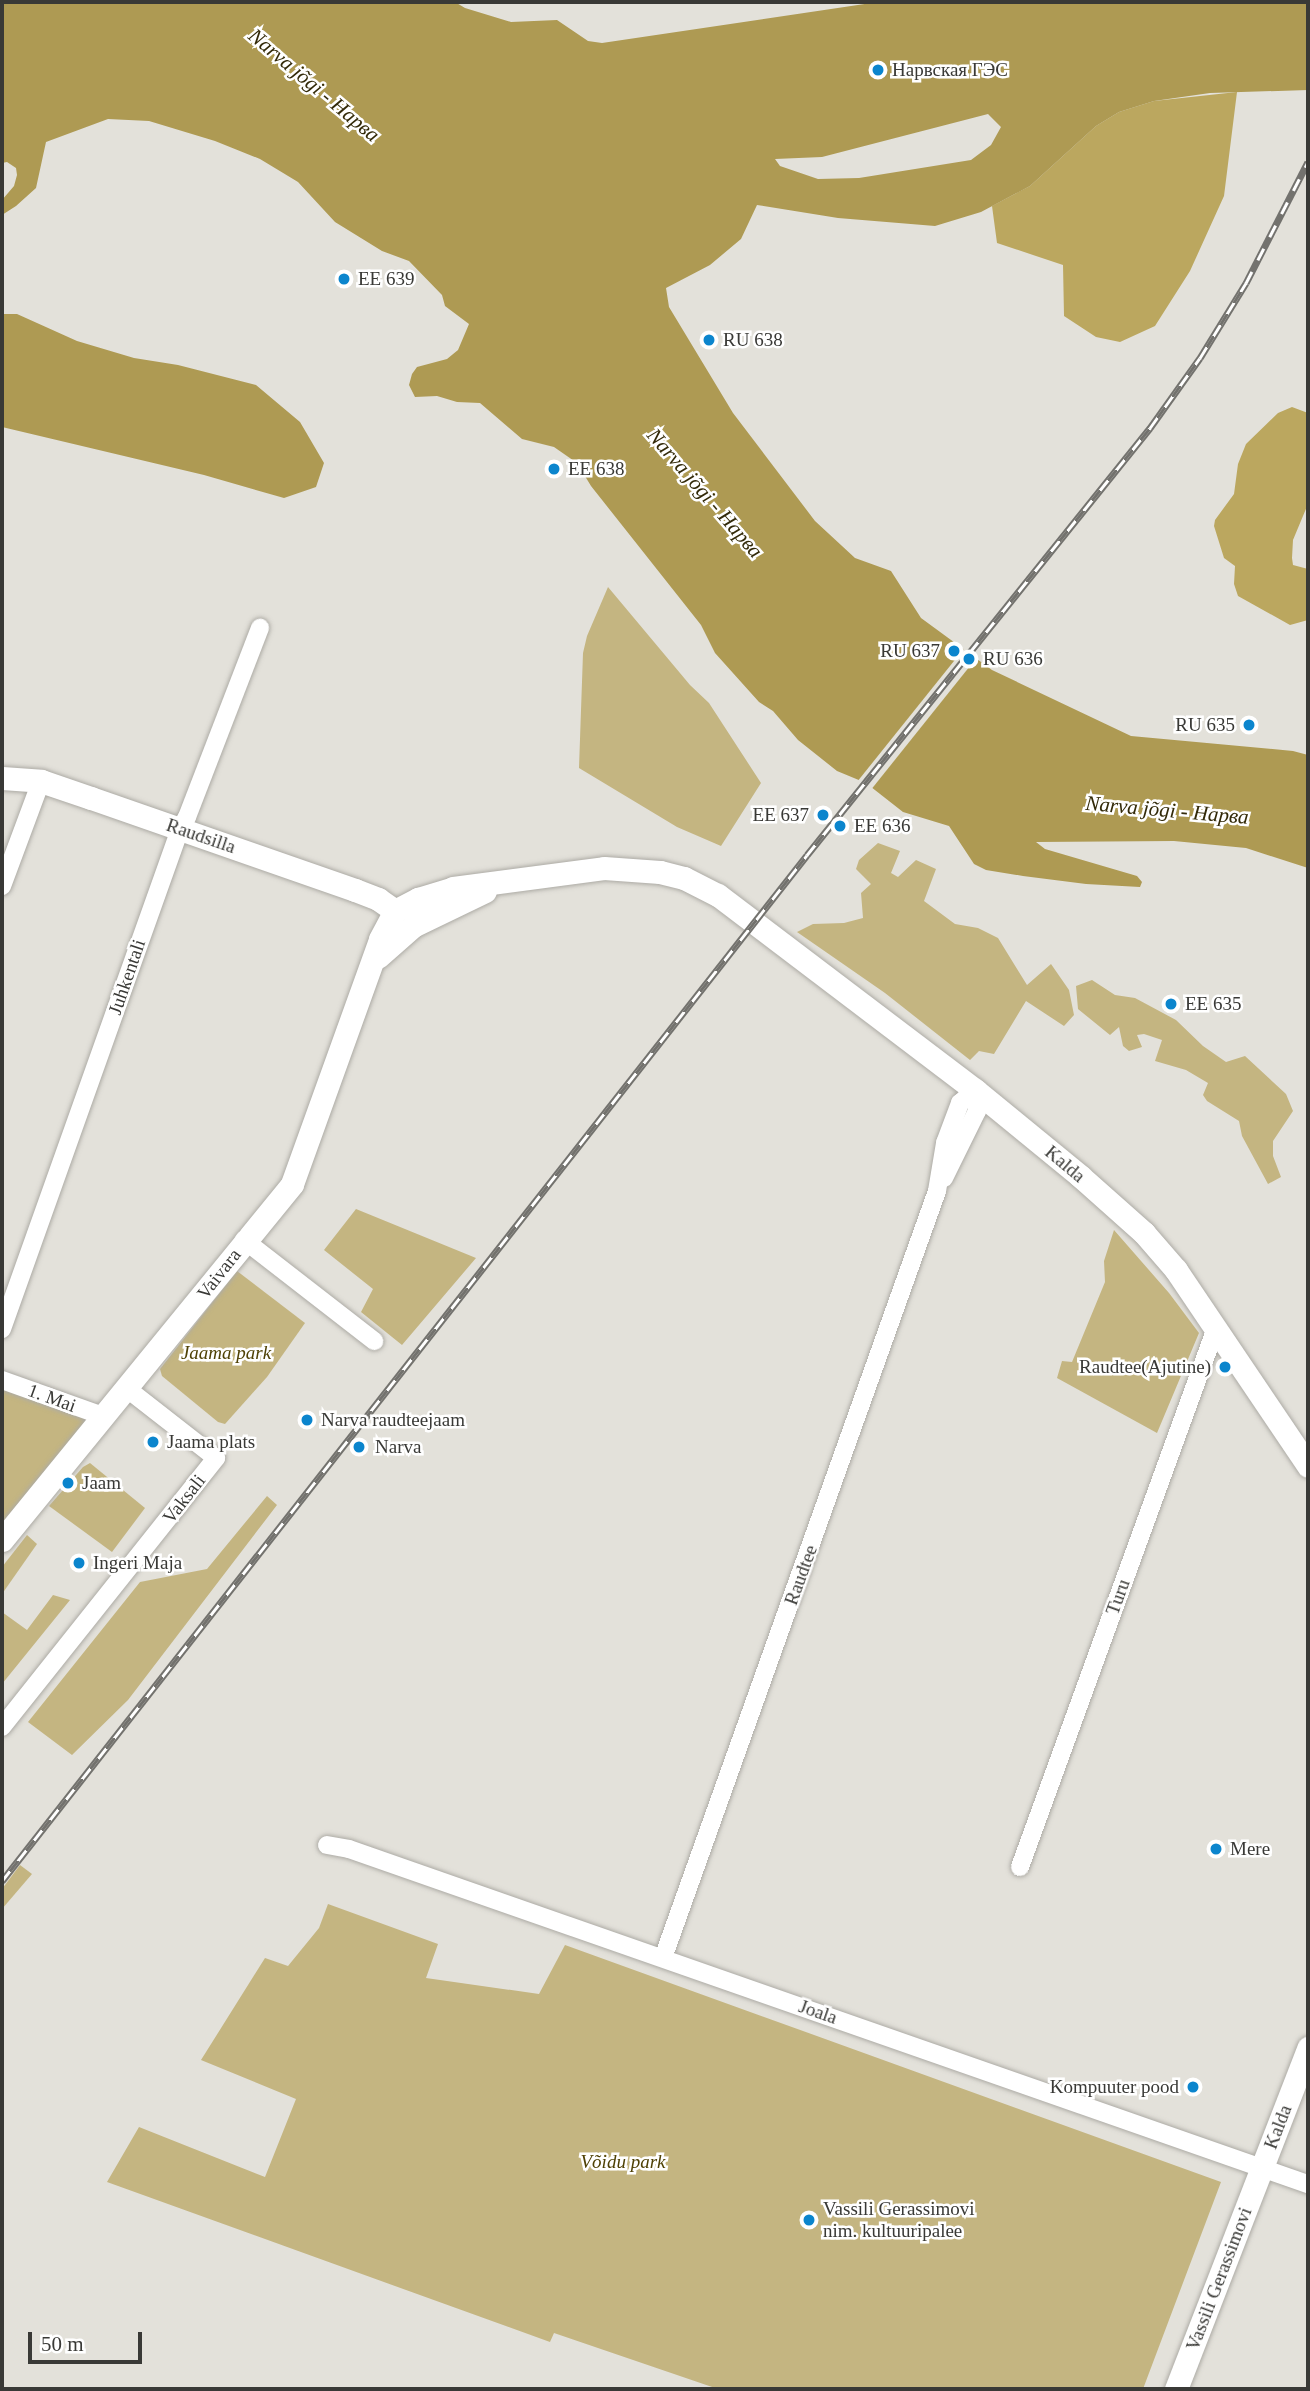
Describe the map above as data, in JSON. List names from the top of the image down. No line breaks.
{"streets":{"street":["Raudsilla","Juhkentali","Kalda","Vaivara","1. Mai","Vaksali","Raudtee","Turu","Joala","Vassili Gerassimovi"]},"crossings":[["Raudsilla","Juhkentali"],["Raudsilla","Kalda"],["Raudsilla","Vaivara"],["Kalda","Vaivara"],["Kalda","Raudtee"],["Kalda","Turu"],["Kalda","Joala"],["Kalda","Vassili Gerassimovi"],["Vaivara","1. Mai"],["Vaivara","Vaksali"],["Raudtee","Joala"],["Joala","Vassili Gerassimovi"]],"water":["Narva jõgi - Нарва"],"parks":["Jaama park","Võidu park"],"places":["Нарвская ГЭС","EE 639","RU 638","EE 638","RU 637","RU 636","RU 635","EE 637","EE 636","EE 635","Raudtee(Ajutine)","Narva raudteejaam","Jaama plats","Narva","Jaam","Ingeri Maja","Mere","Kompuuter pood","Vassili Gerassimovi nim. kultuuripalee"],"scale_bar":"50 m"}
